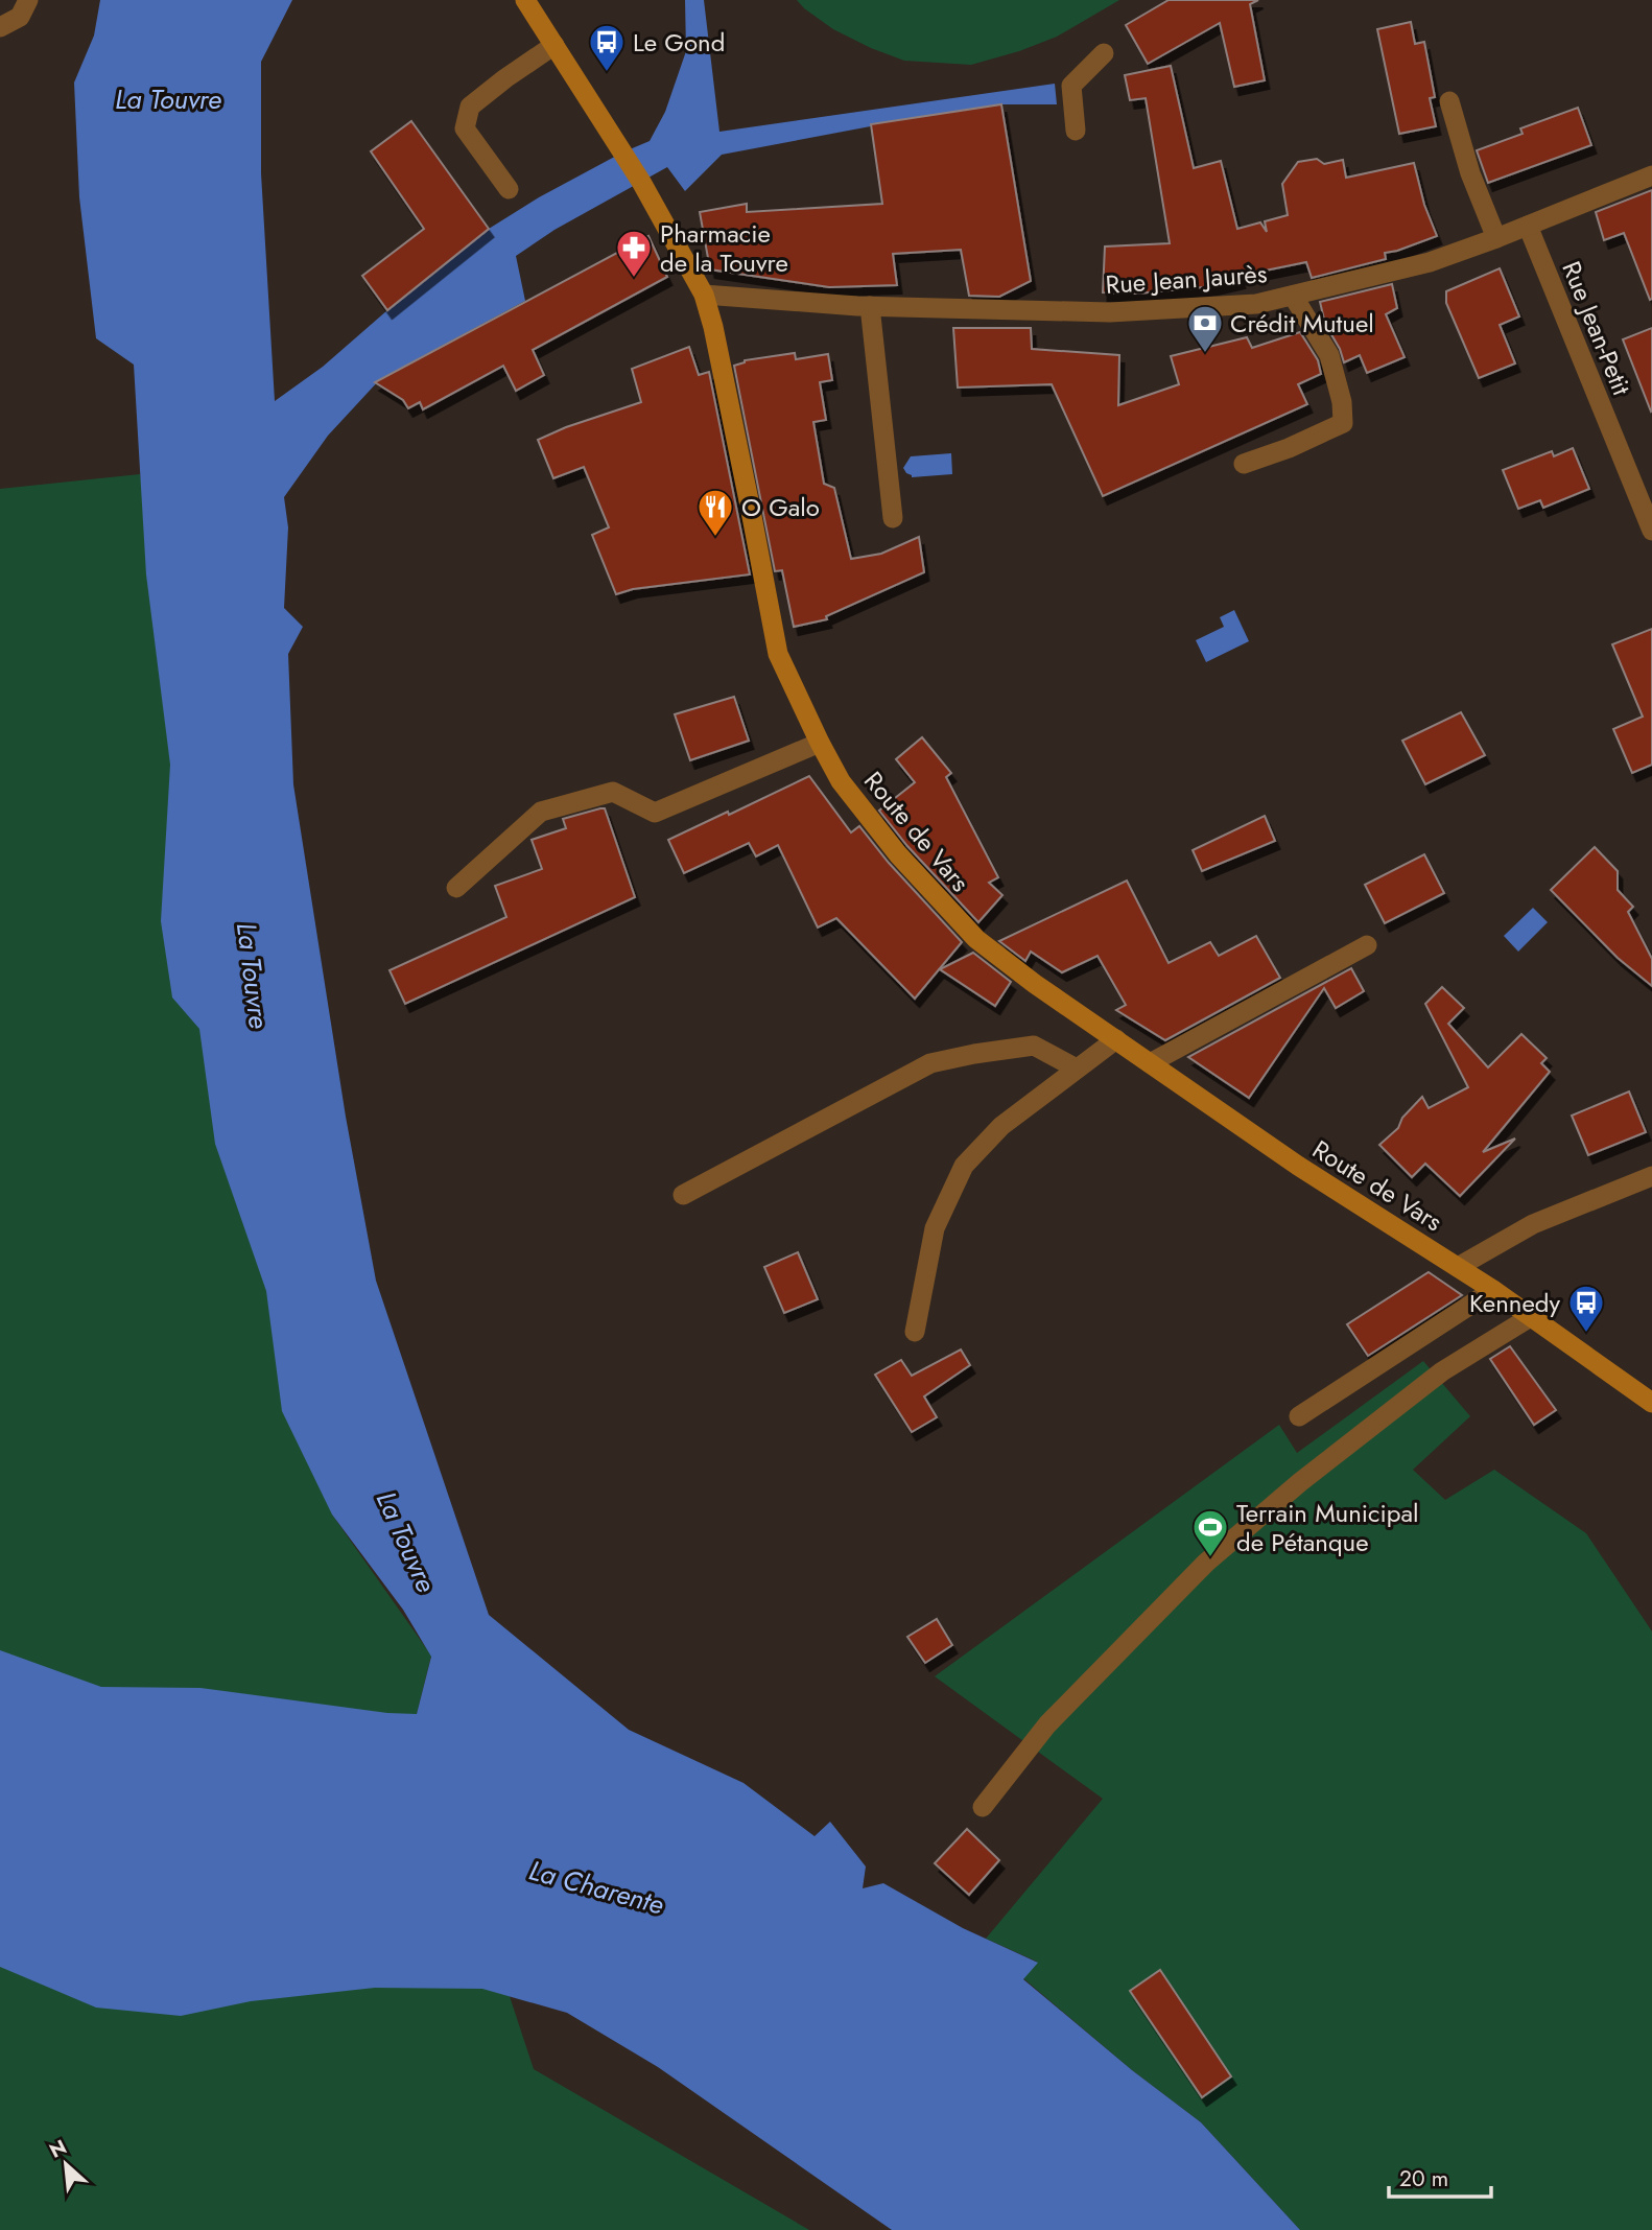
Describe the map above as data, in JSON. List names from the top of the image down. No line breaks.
{"streets":{"main road":["Route de Vars"],"street":["Rue Jean Jaurès","Rue Jean-Petit"]},"crossings":[["Rue Jean Jaurès","Rue Jean-Petit"],["Rue Jean Jaurès","Route de Vars"]],"water":["La Touvre","La Charente"],"places":{"bus stop":["Le Gond","Kennedy"],"pharmacy":["Pharmacie de la Touvre"],"bank":["Crédit Mutuel"],"restaurant":["O Galo"],"sports":["Terrain Municipal de Pétanque"]},"scale_bar":"20 m","north":"top left"}
